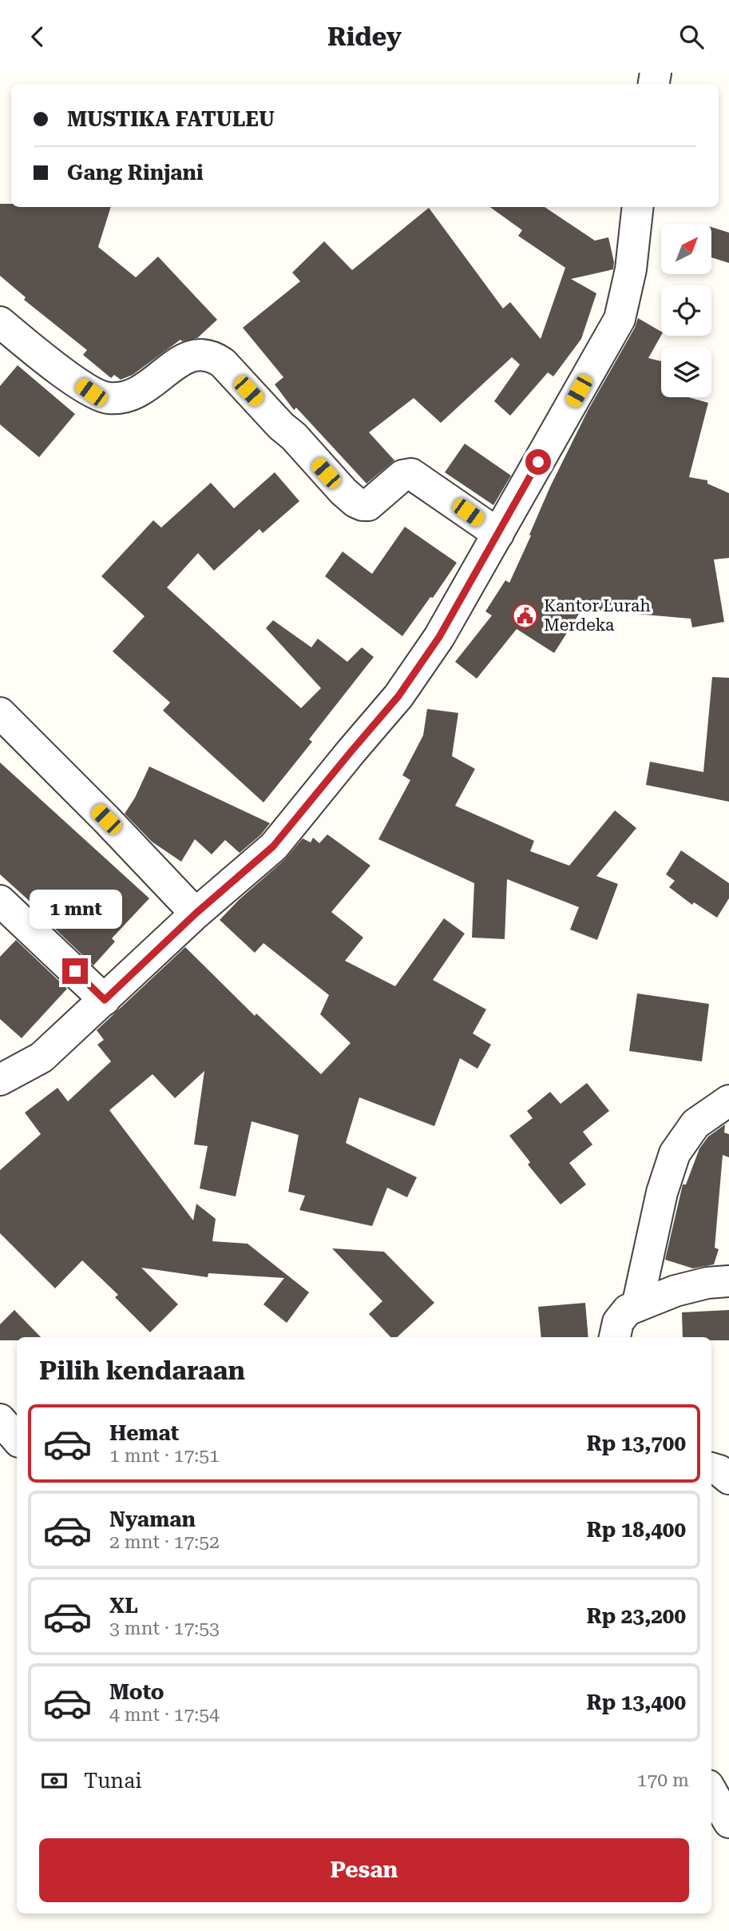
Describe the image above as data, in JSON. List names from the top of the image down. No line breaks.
{"places":{"public building":["Kantor Lurah Merdeka"]},"north":"top right","page":{"header":"Ridey","banner":["MUSTIKA FATULEU","Gang Rinjani"],"bubble":"1 mnt","heading":"Pilih kendaraan","list":[{"name":"Hemat","note":"1 mnt · 17:51","value":"Rp 13,700"},{"name":"Nyaman","note":"2 mnt · 17:52","value":"Rp 18,400"},{"name":"XL","note":"3 mnt · 17:53","value":"Rp 23,200"},{"name":"Moto","note":"4 mnt · 17:54","value":"Rp 13,400"}],"pay":["Tunai","170 m"],"buttons":"Pesan"}}
